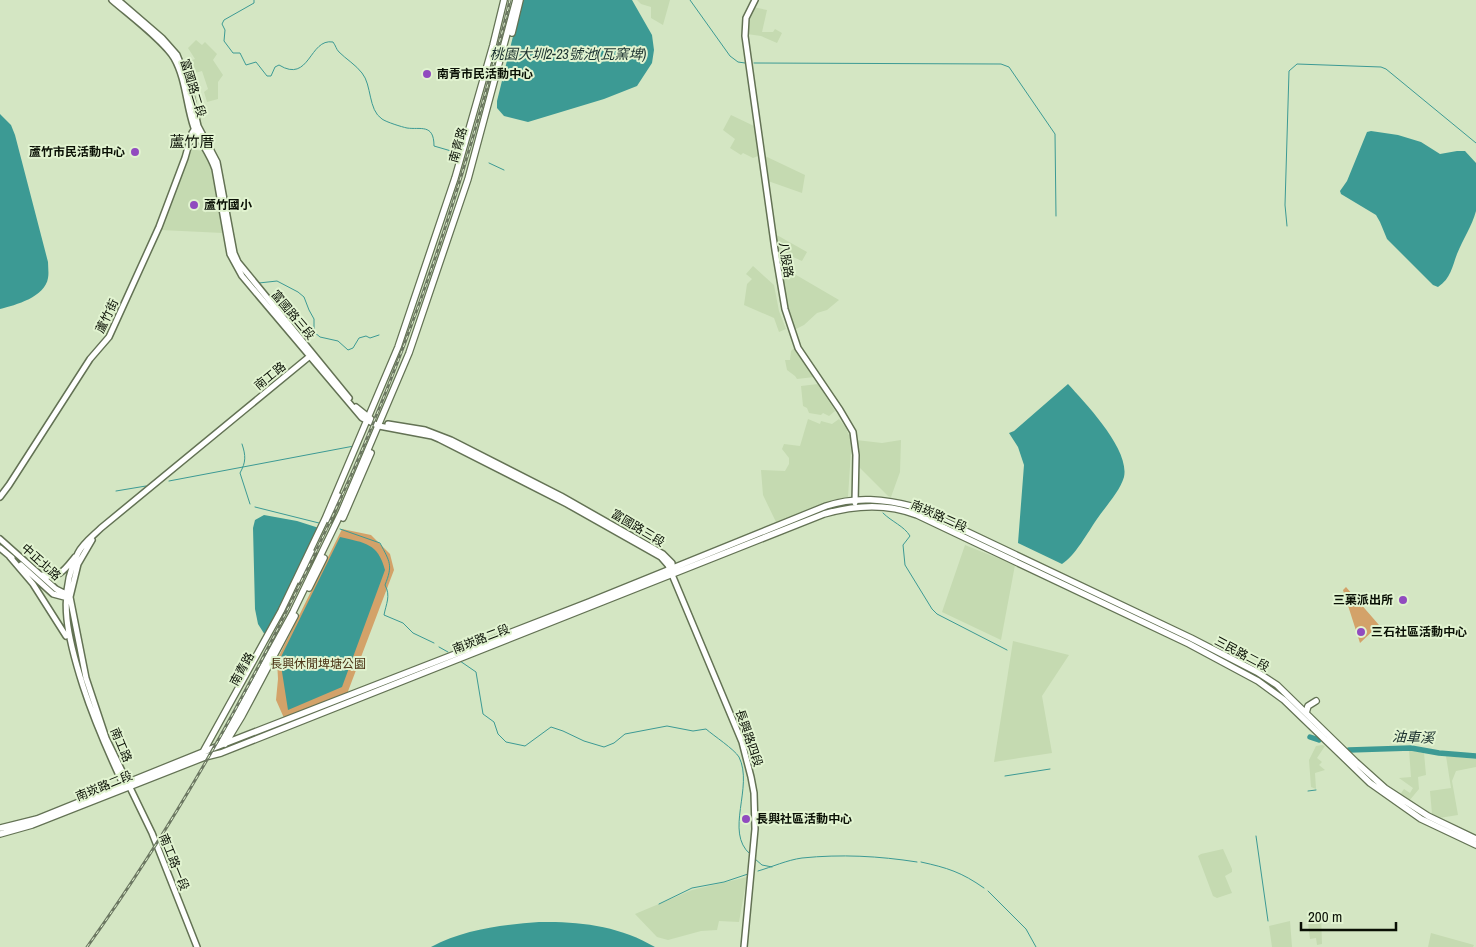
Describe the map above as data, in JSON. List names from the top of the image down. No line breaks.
{"streets":{"main road":["南青路","南崁路二段","三民路二段"],"street":["富國路二段","八股路","富國路三段","蘆竹街","南工路","中正北路","長興路四段","南工路一段"]},"crossings":[["富國路二段","富國路三段"],["富國路二段","蘆竹街"],["南青路","富國路三段"],["南青路","南崁路二段"],["八股路","南崁路二段"],["富國路三段","南工路"],["富國路三段","南崁路二段"],["富國路三段","長興路四段"],["南工路","南崁路二段"],["南工路","中正北路"],["南工路","南工路一段"],["南崁路二段","三民路二段"],["南崁路二段","長興路四段"],["南崁路二段","南工路一段"]],"districts":["蘆竹厝"],"water":["桃園大圳2-23號池(瓦窯埤)","油車溪"],"parks":["長興休閒埤塘公園"],"places":["南青市民活動中心","蘆竹市民活動中心","蘆竹國小","三菓派出所","三石社區活動中心","長興社區活動中心"],"scale_bar":"200 m"}
